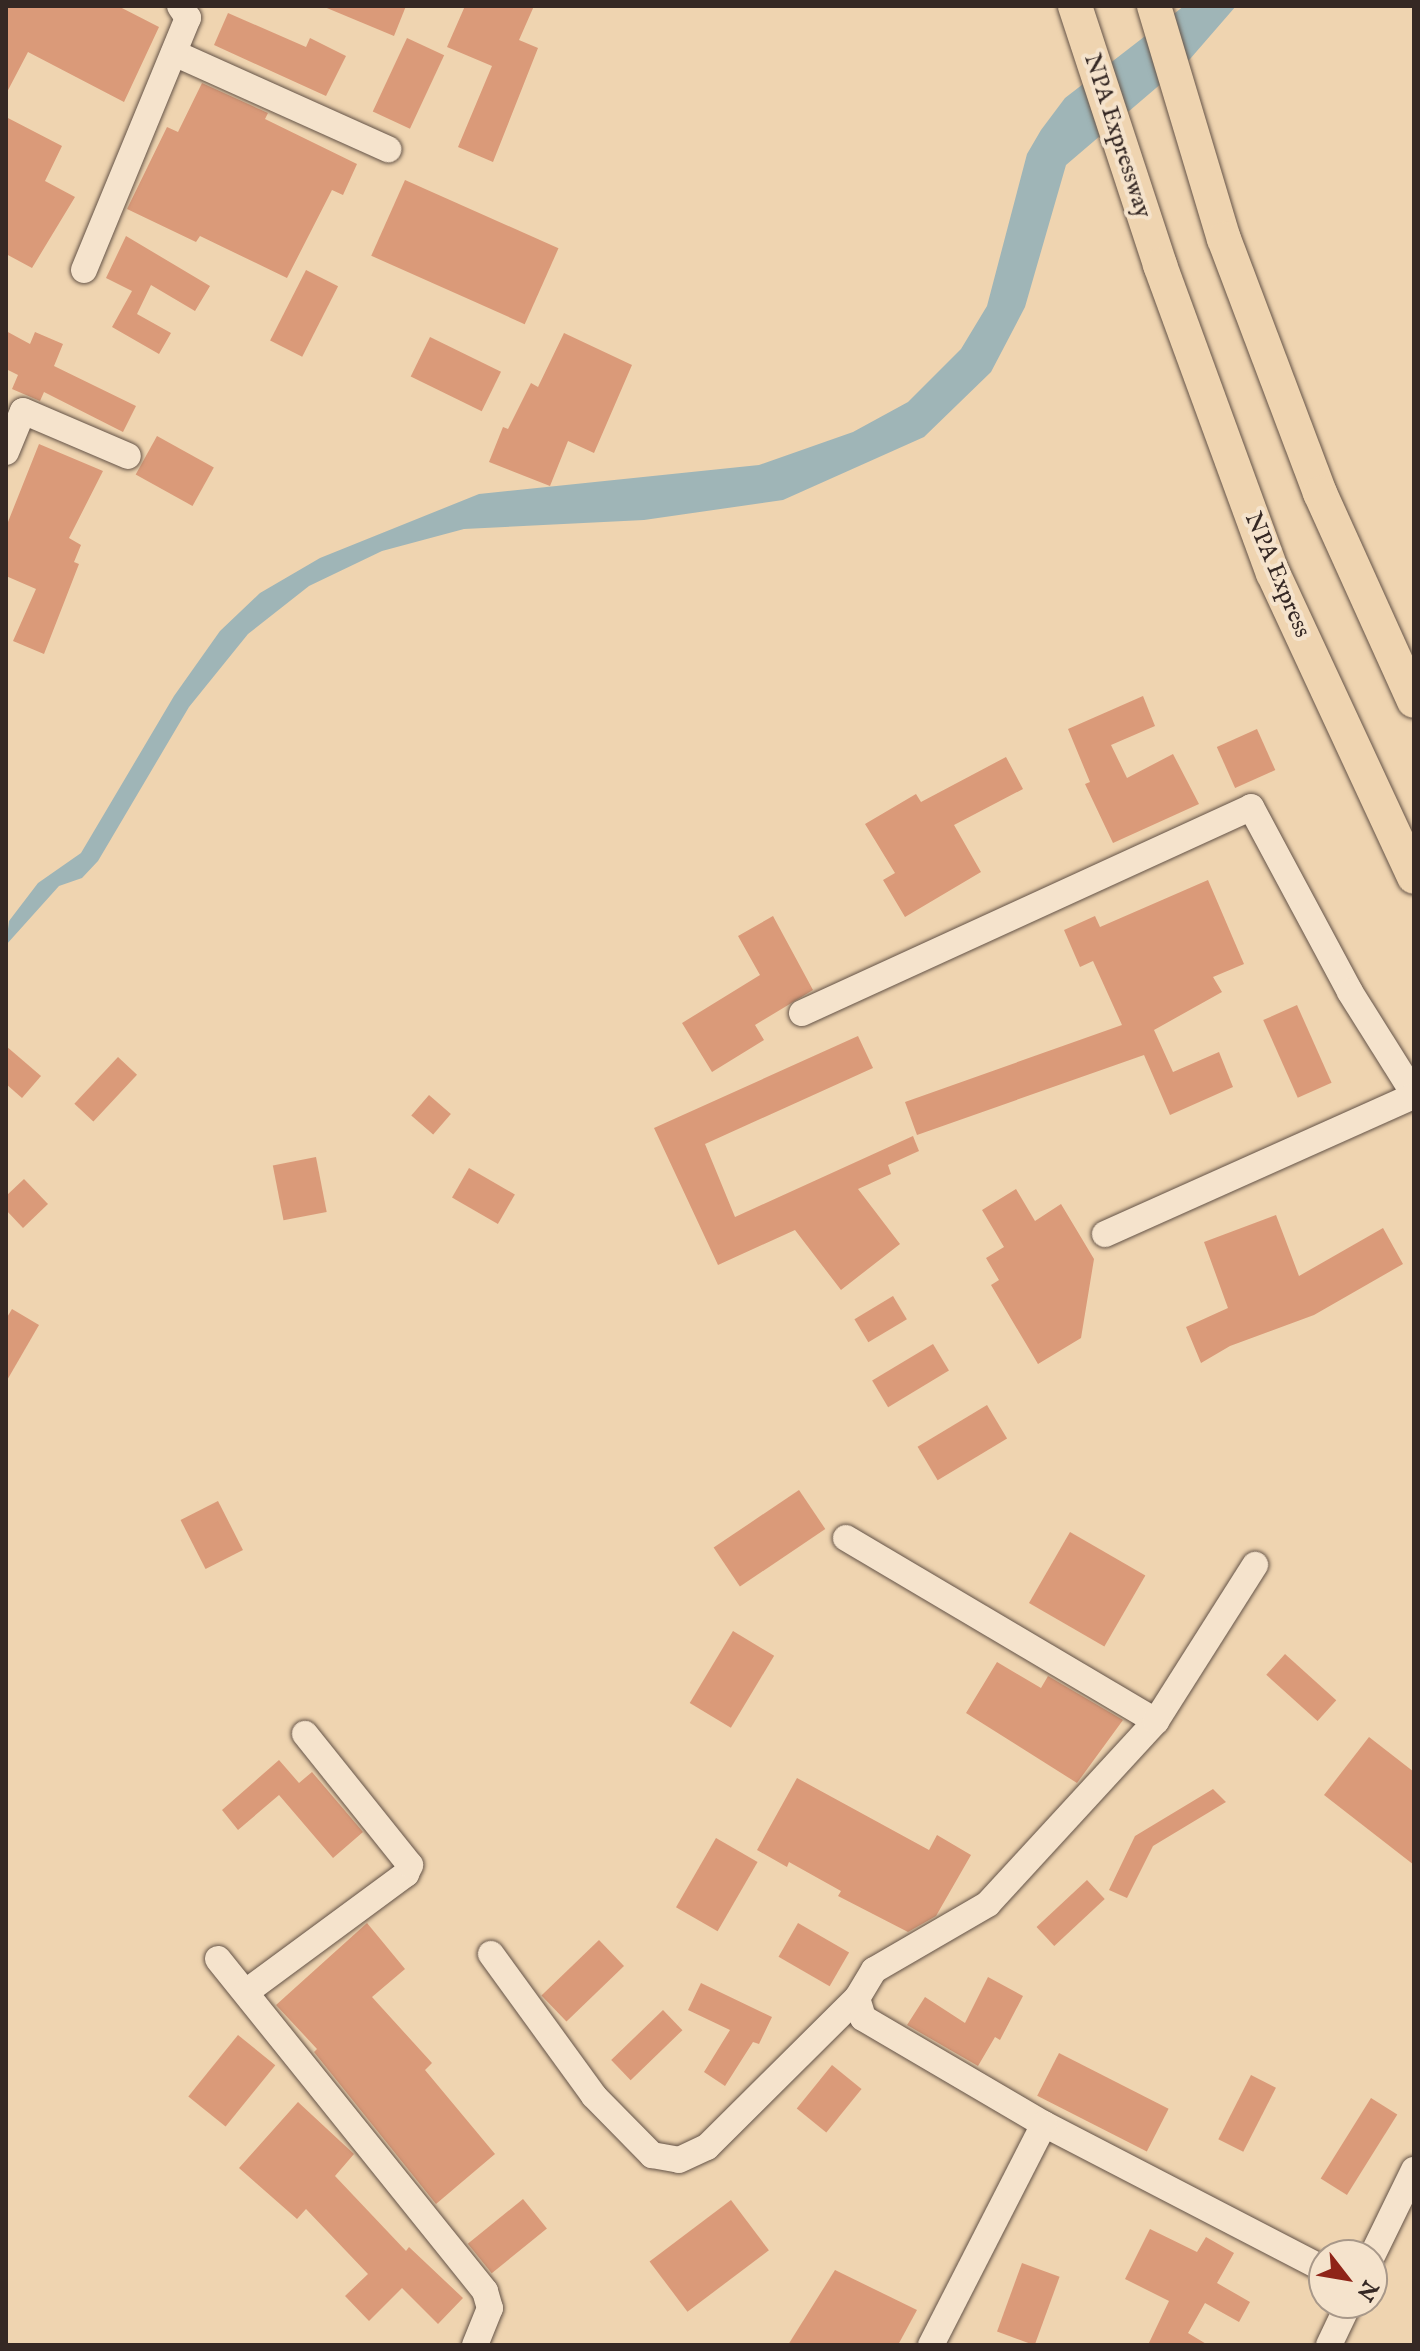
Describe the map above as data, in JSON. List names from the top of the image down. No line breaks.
{"streets":{"main road":["NPA Expressway","NPA Express"]},"crossings":[["NPA Expressway","NPA Express"]],"north":"bottom right"}
